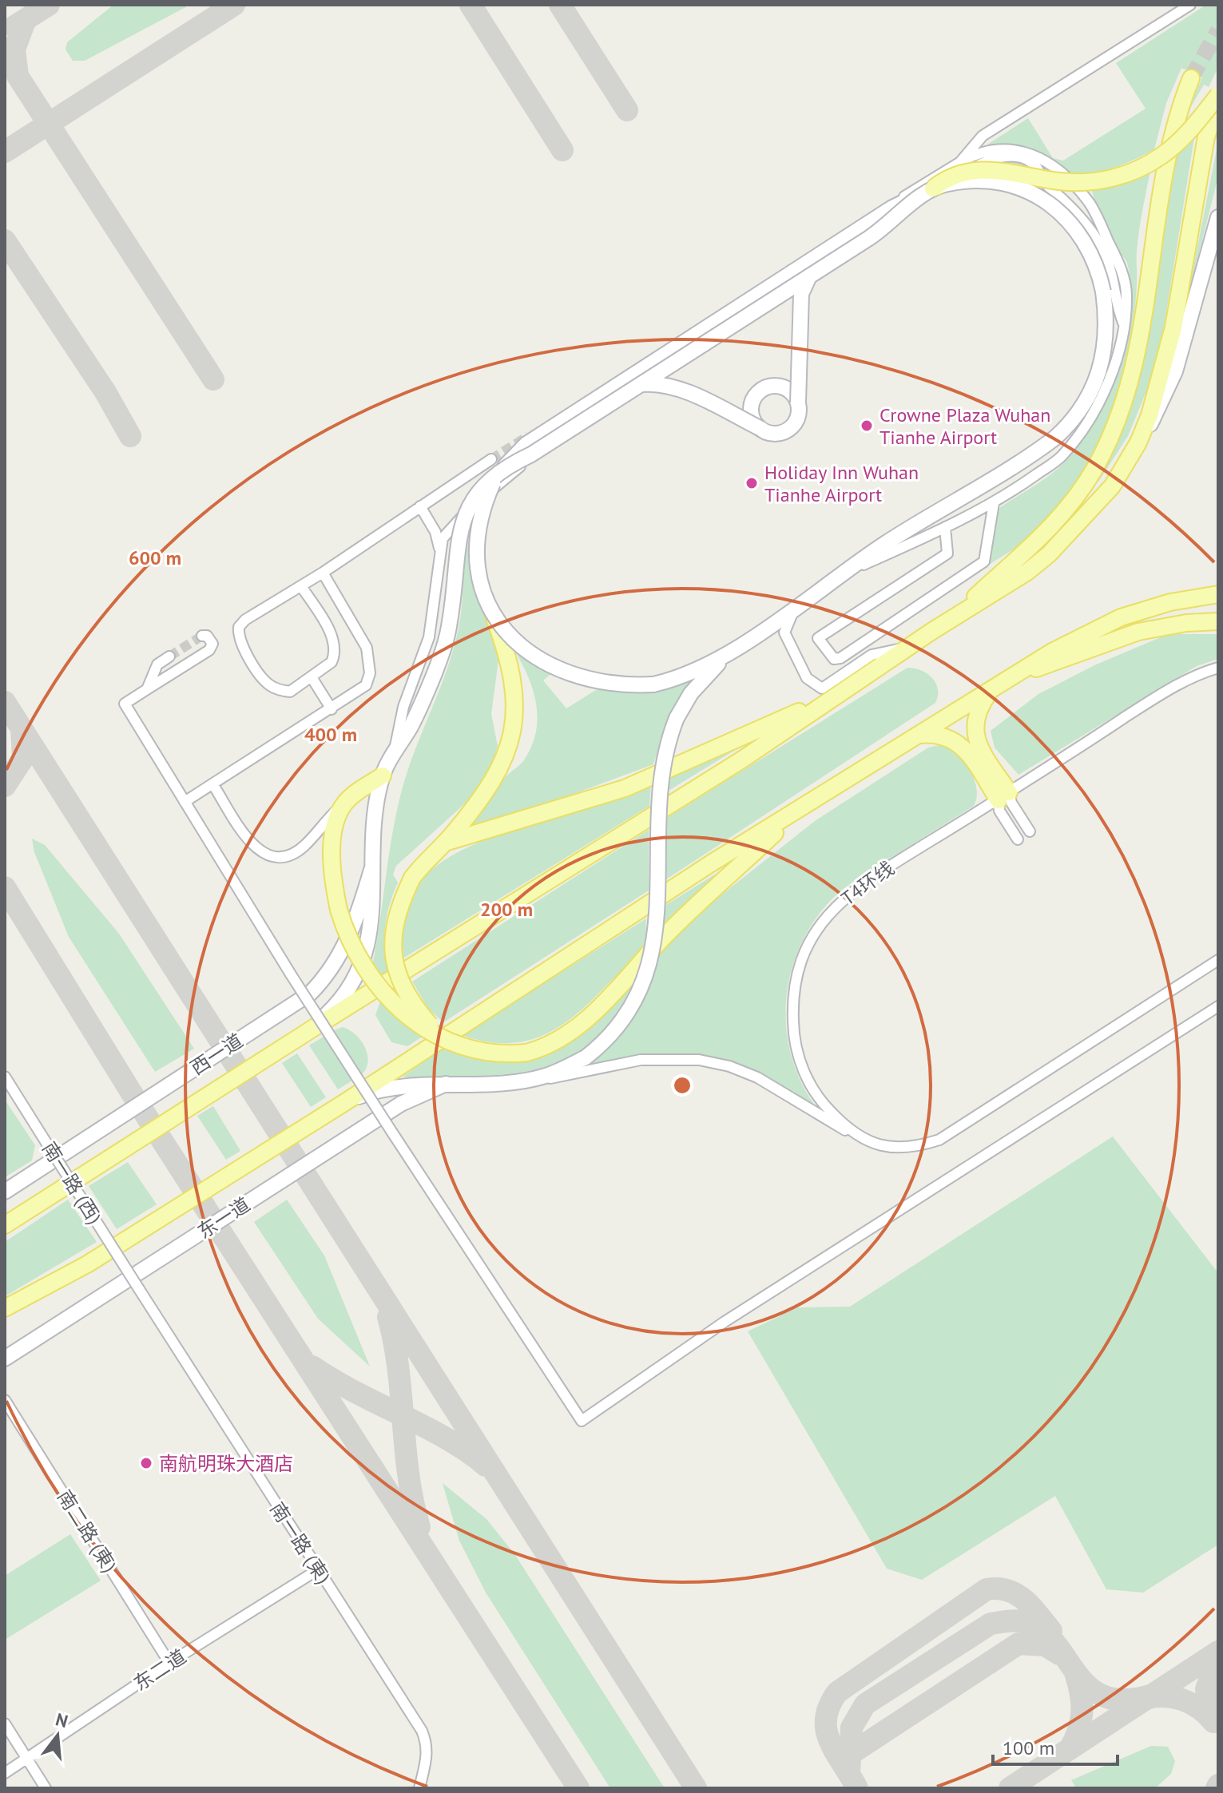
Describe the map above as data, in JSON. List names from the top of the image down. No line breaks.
{"streets":{"main road":["西一道","东一道"],"street":["T4环线","南一路 (西)","南二路 (東)","南一路 (東)","东二道"]},"crossings":[["南一路 (西)","南一路 (東)"],["南二路 (東)","东二道"],["南一路 (東)","东二道"]],"places":["Crowne Plaza Wuhan Tianhe Airport","Holiday Inn Wuhan Tianhe Airport","南航明珠大酒店"],"scale_bar":"100 m","north":"top","rings":["600 m","400 m","200 m"]}
